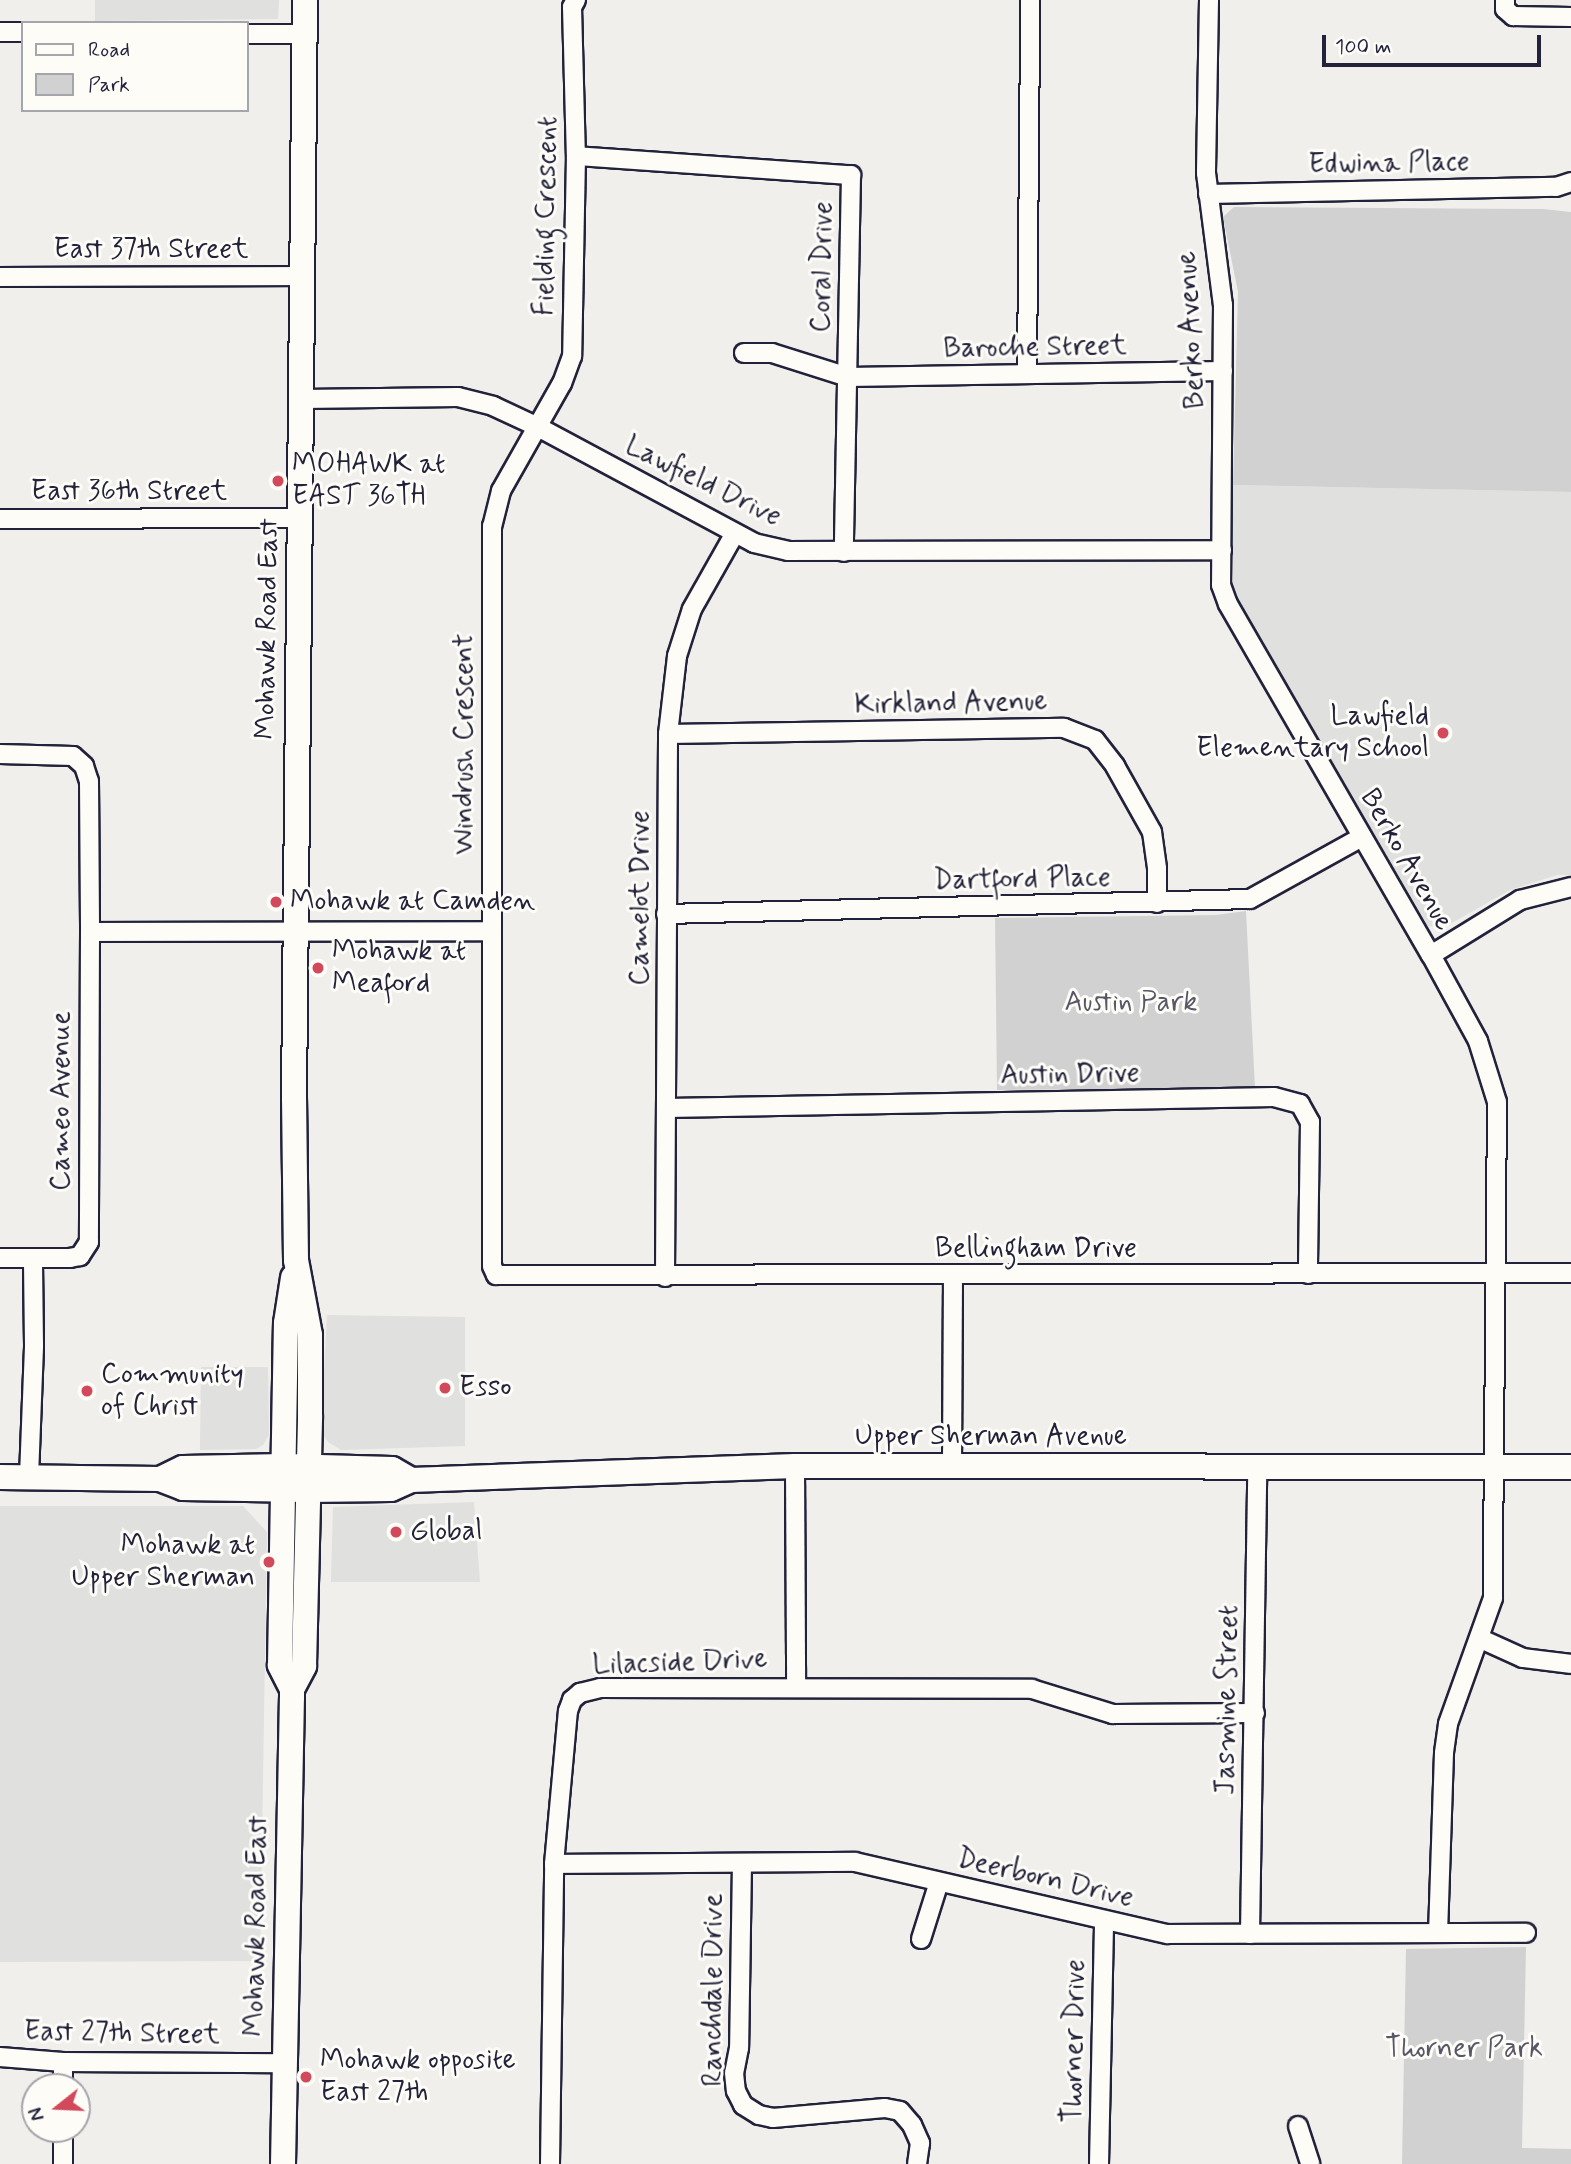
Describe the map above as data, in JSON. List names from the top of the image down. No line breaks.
{"streets":{"main road":["Mohawk Road East","Upper Sherman Avenue"],"street":["Edwina Place","Fielding Crescent","East 37th Street","Coral Drive","Berko Avenue","Baroche Street","Lawfield Drive","East 36th Street","Kirkland Avenue","Windrush Crescent","Dartford Place","Camelot Drive","Austin Drive","Cameo Avenue","Bellingham Drive","Lilacside Drive","Jasmine Street","Deerborn Drive","Ranchdale Drive","East 27th Street","Thorner Drive"]},"crossings":[["Edwina Place","Berko Avenue"],["Fielding Crescent","Coral Drive"],["Fielding Crescent","Lawfield Drive"],["Fielding Crescent","Windrush Crescent"],["East 37th Street","Mohawk Road East"],["Coral Drive","Baroche Street"],["Coral Drive","Lawfield Drive"],["Berko Avenue","Baroche Street"],["Berko Avenue","Lawfield Drive"],["Berko Avenue","Dartford Place"],["Berko Avenue","Bellingham Drive"],["Berko Avenue","Upper Sherman Avenue"],["Berko Avenue","Deerborn Drive"],["Lawfield Drive","Mohawk Road East"],["Lawfield Drive","Windrush Crescent"],["Lawfield Drive","Camelot Drive"],["East 36th Street","Mohawk Road East"],["Mohawk Road East","Upper Sherman Avenue"],["Mohawk Road East","East 27th Street"],["Kirkland Avenue","Dartford Place"],["Kirkland Avenue","Camelot Drive"],["Windrush Crescent","Bellingham Drive"],["Dartford Place","Camelot Drive"],["Camelot Drive","Austin Drive"],["Camelot Drive","Bellingham Drive"],["Austin Drive","Bellingham Drive"],["Upper Sherman Avenue","Jasmine Street"],["Lilacside Drive","Jasmine Street"],["Lilacside Drive","Deerborn Drive"],["Jasmine Street","Deerborn Drive"],["Deerborn Drive","Ranchdale Drive"],["Deerborn Drive","Thorner Drive"]],"parks":["Austin Park","Thorner Park"],"places":["MOHAWK at EAST 36TH","Lawfield Elementary School","Mohawk at Camden","Mohawk at Meaford","Esso","Community of Christ","Global","Mohawk at Upper Sherman","Mohawk opposite East 27th"],"legend":["Road","Park"],"scale_bar":"100 m","north":"left"}
